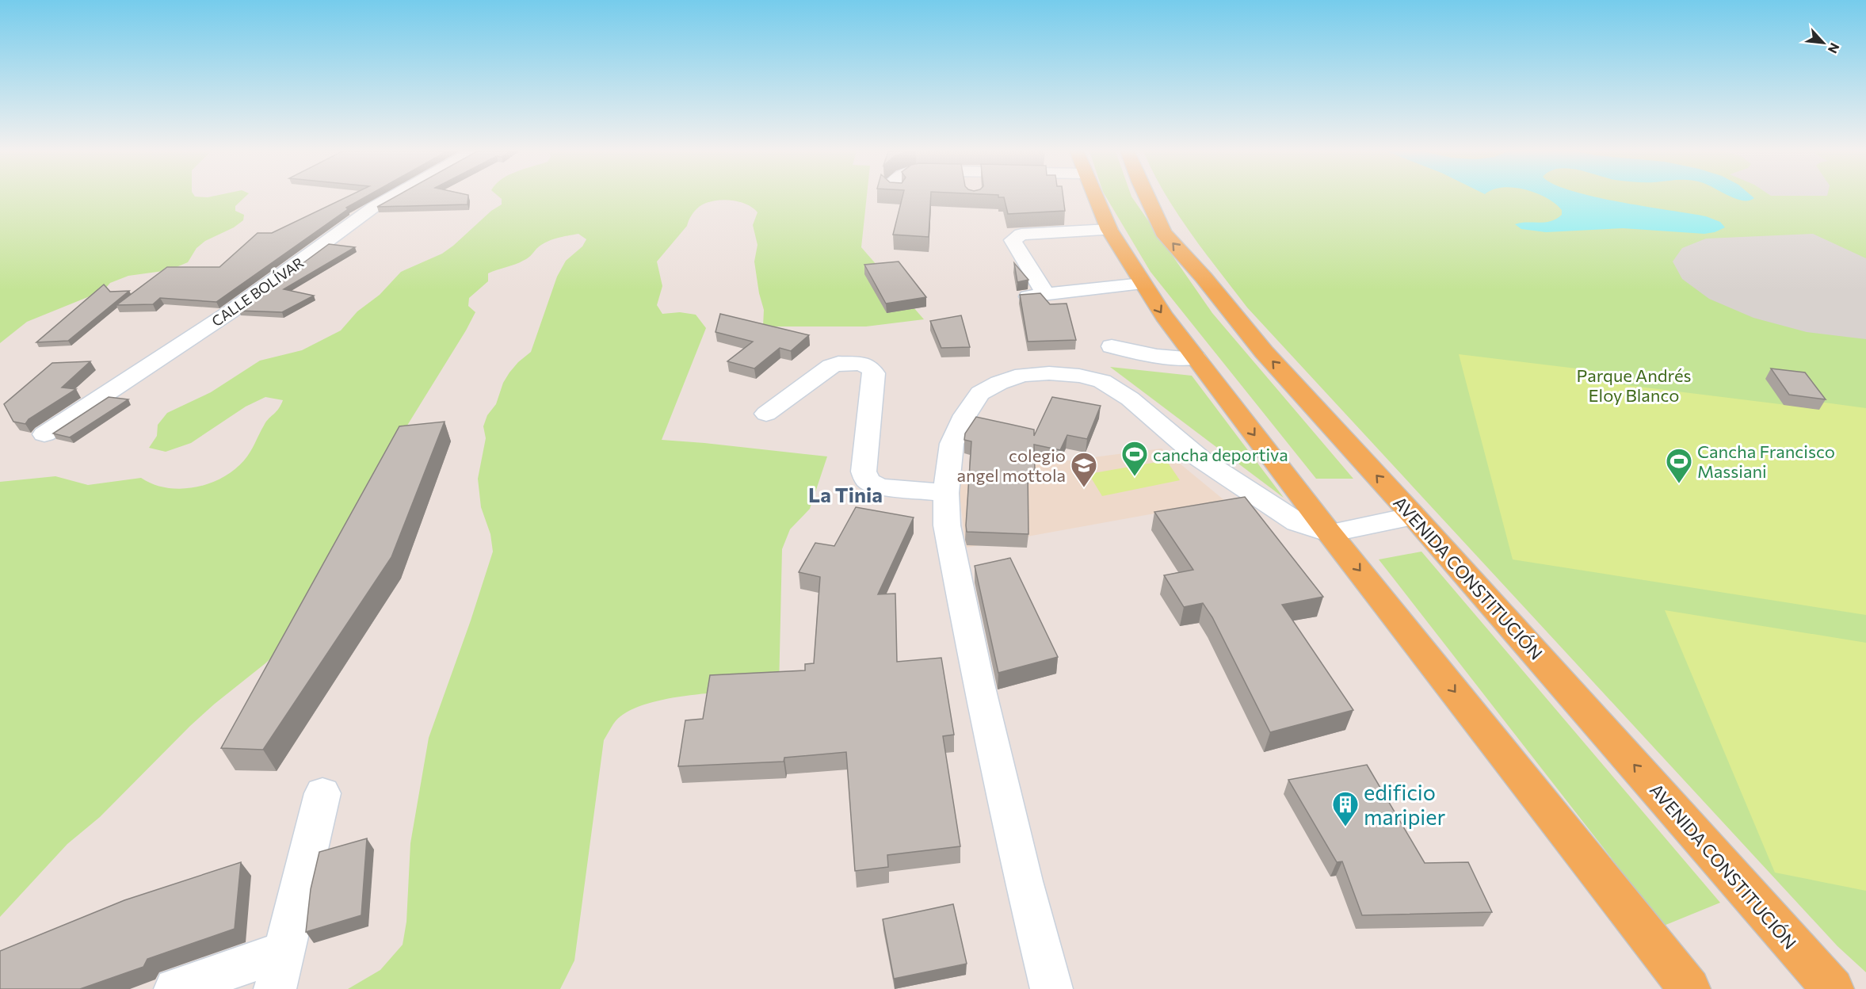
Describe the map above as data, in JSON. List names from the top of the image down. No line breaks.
{"streets":{"main road":["AVENIDA CONSTITUCIÓN"],"street":["CALLE BOLÍVAR"]},"districts":["La Tinia"],"parks":["Parque Andrés Eloy Blanco"],"places":{"sports":["cancha deportiva","Cancha Francisco Massiani"],"school or university":["colegio angel mottola"],"building":["edificio maripier"]},"north":"bottom right"}
